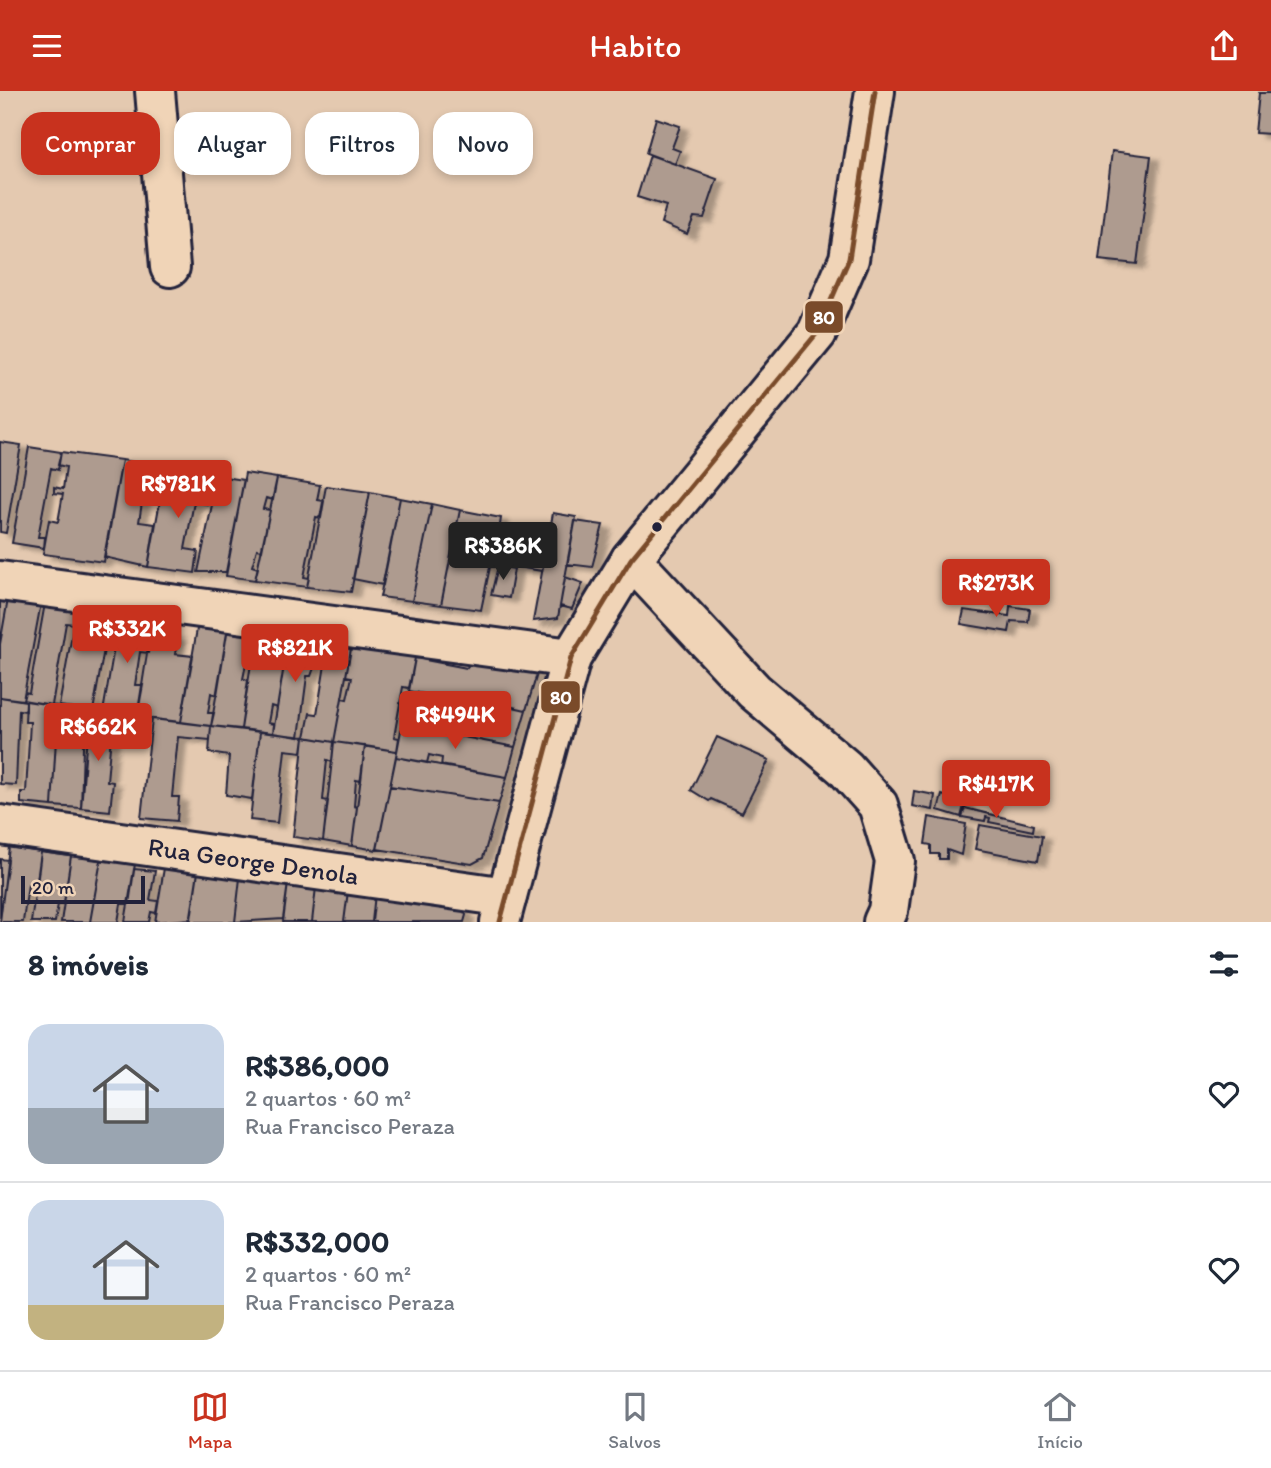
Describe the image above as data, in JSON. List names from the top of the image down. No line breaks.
{"streets":{"street":["Rua George Denola"]},"lines":["transit line 80"],"scale_bar":"20 m","page":{"header":"Habito","chip":["Comprar","Alugar","Filtros","Novo"],"price":["R$781K","R$386K","R$273K","R$332K","R$821K","R$494K","R$662K","R$417K"],"scale":"20 m","heading":"8 imóveis","list":[{"name":"R$386,000","note":"2 quartos · 60 m² · Rua Francisco Peraza"},{"name":"R$332,000","note":"2 quartos · 60 m² · Rua Francisco Peraza"}],"tabs":["Mapa","Salvos","Início"]}}
